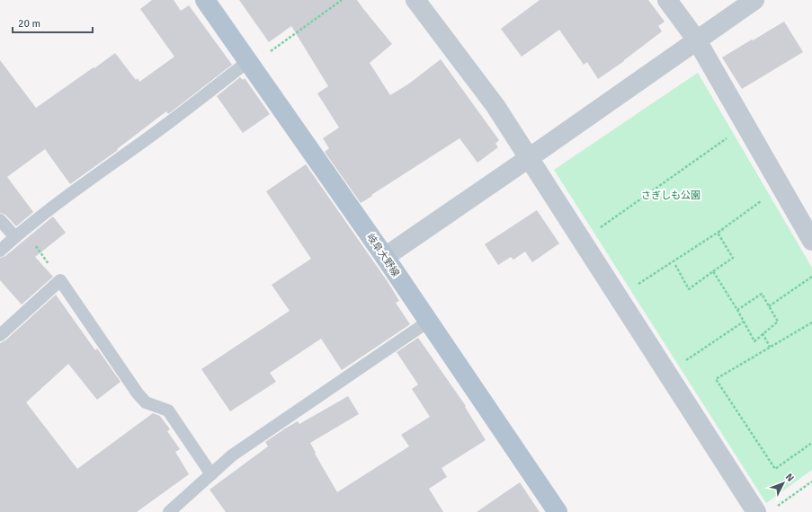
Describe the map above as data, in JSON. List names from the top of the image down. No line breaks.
{"streets":{"main road":["岐阜大野線"]},"parks":["さぎしも公園"],"scale_bar":"20 m","north":"top right"}
